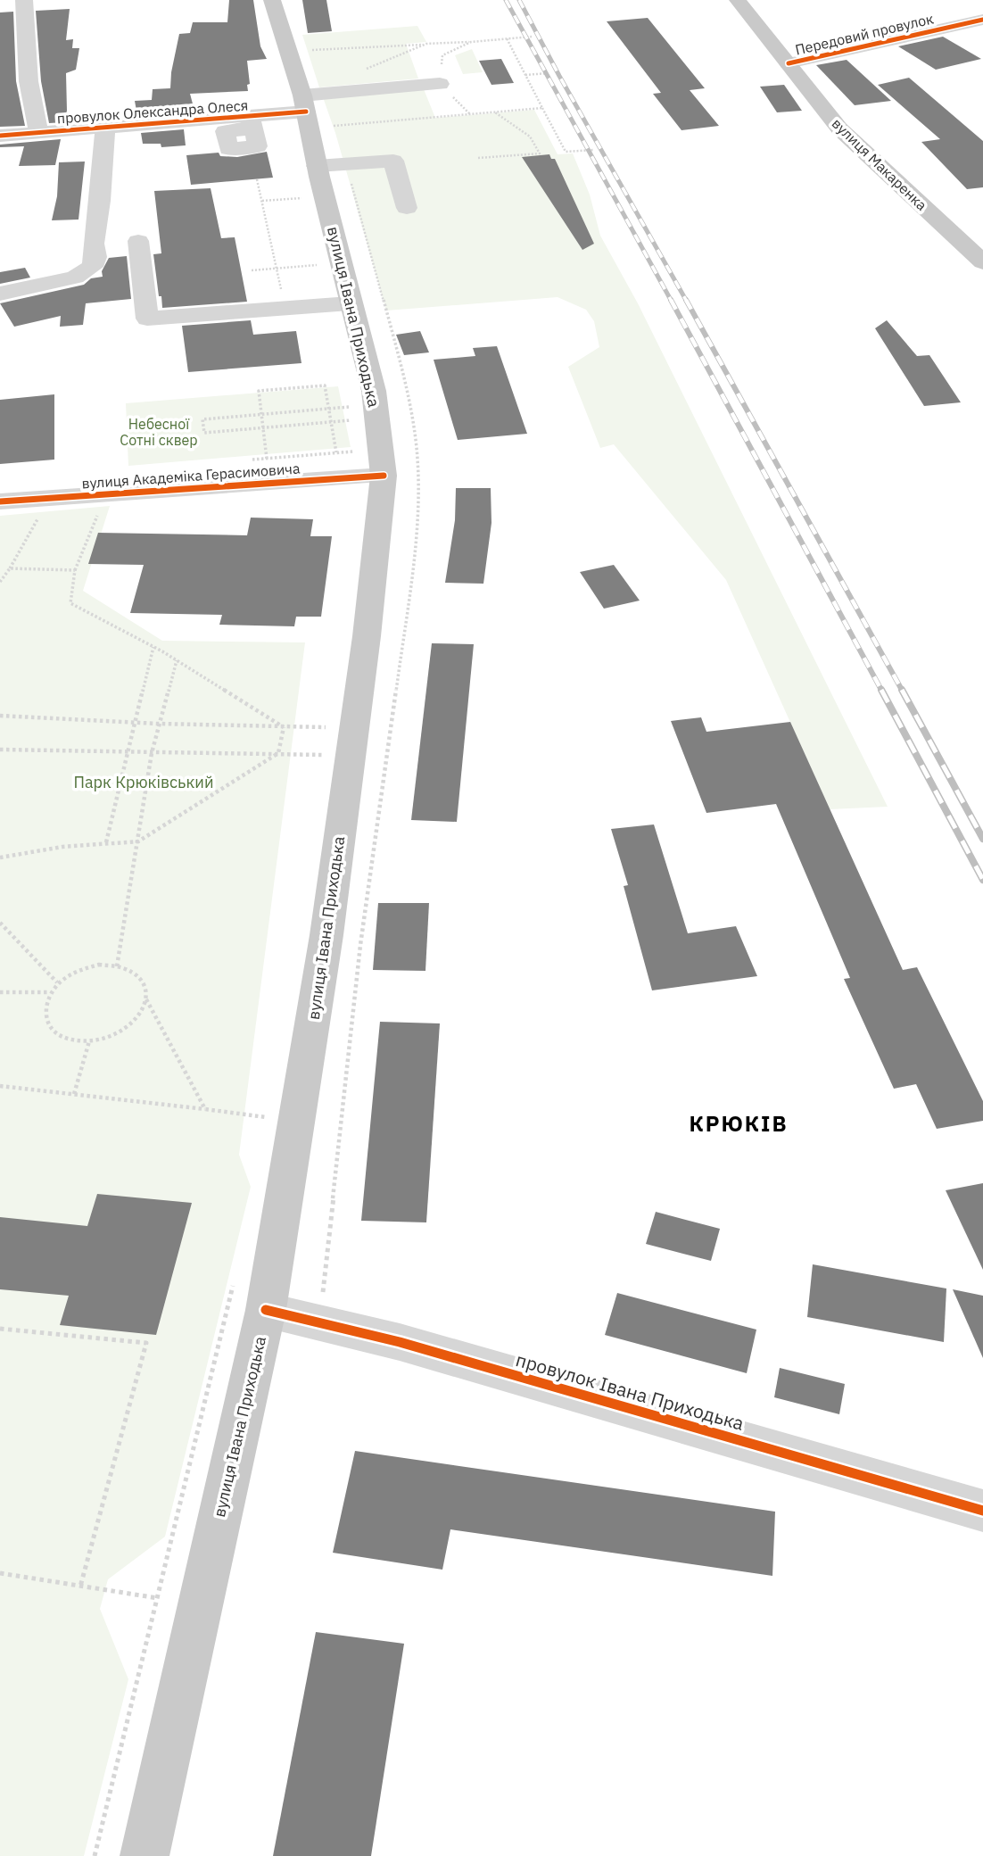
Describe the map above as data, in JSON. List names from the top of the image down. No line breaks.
{"streets":{"main road":["вулиця Макаренка","вулиця Івана Приходька"],"street":["Передовий провулок","провулок Олександра Олеся","вулиця Академіка Герасимовича","провулок Івана Приходька"]},"crossings":[["Передовий провулок","вулиця Макаренка"],["провулок Олександра Олеся","вулиця Івана Приходька"],["вулиця Івана Приходька","вулиця Академіка Герасимовича"],["вулиця Івана Приходька","провулок Івана Приходька"]],"districts":["КРЮКІВ"],"parks":["Небесної Сотні сквер","Парк Крюківський"]}
